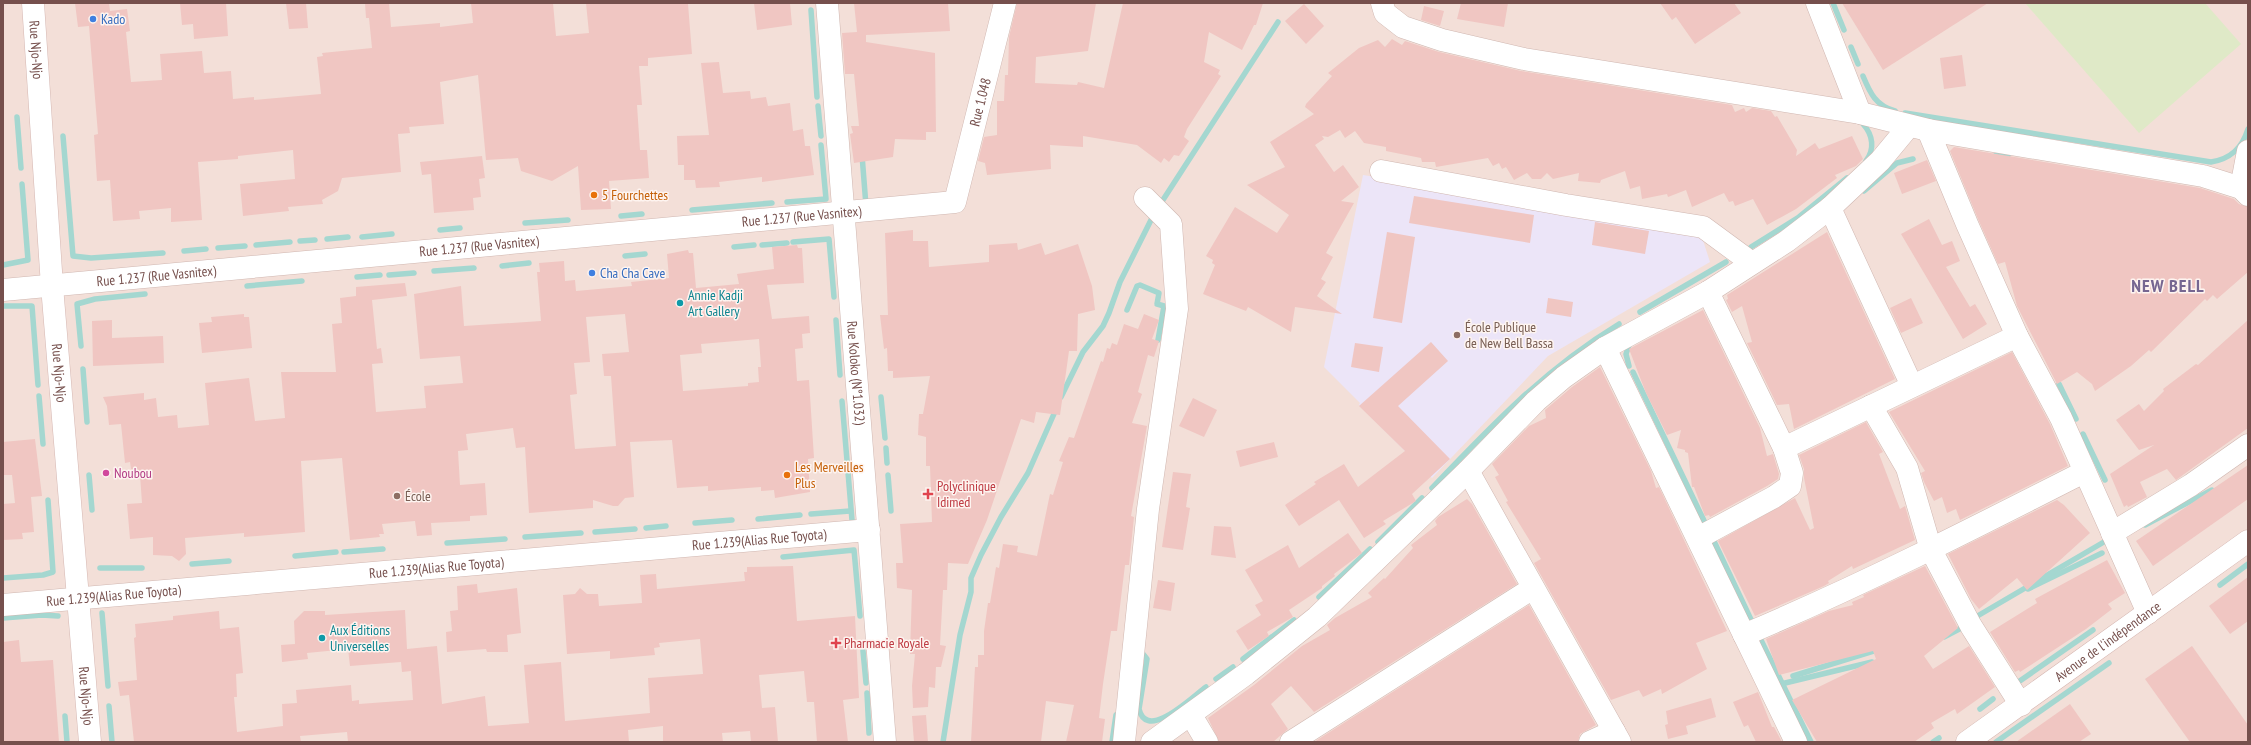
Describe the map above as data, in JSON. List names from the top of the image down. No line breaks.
{"streets":{"street":["Rue Njo-Njo","Rue 1.048","Rue 1.237 (Rue Vasnitex)","Rue Koloko (N°1.032)","Rue 1.239(Alias Rue Toyota)","Avenue de l'indépendance"]},"crossings":[["Rue Njo-Njo","Rue 1.237 (Rue Vasnitex)"],["Rue Njo-Njo","Rue 1.239(Alias Rue Toyota)"],["Rue 1.048","Rue 1.237 (Rue Vasnitex)"],["Rue 1.237 (Rue Vasnitex)","Rue Koloko (N°1.032)"],["Rue Koloko (N°1.032)","Rue 1.239(Alias Rue Toyota)"]],"districts":["NEW BELL"],"places":{"other":["Kado","5 Fourchettes","Cha Cha Cave","Annie Kadji Art Gallery","École Publique de New Bell Bassa","Noubou","Les Merveilles Plus","École","Aux Éditions Universelles"],"health":["Polyclinique Idimed","Pharmacie Royale"]}}
